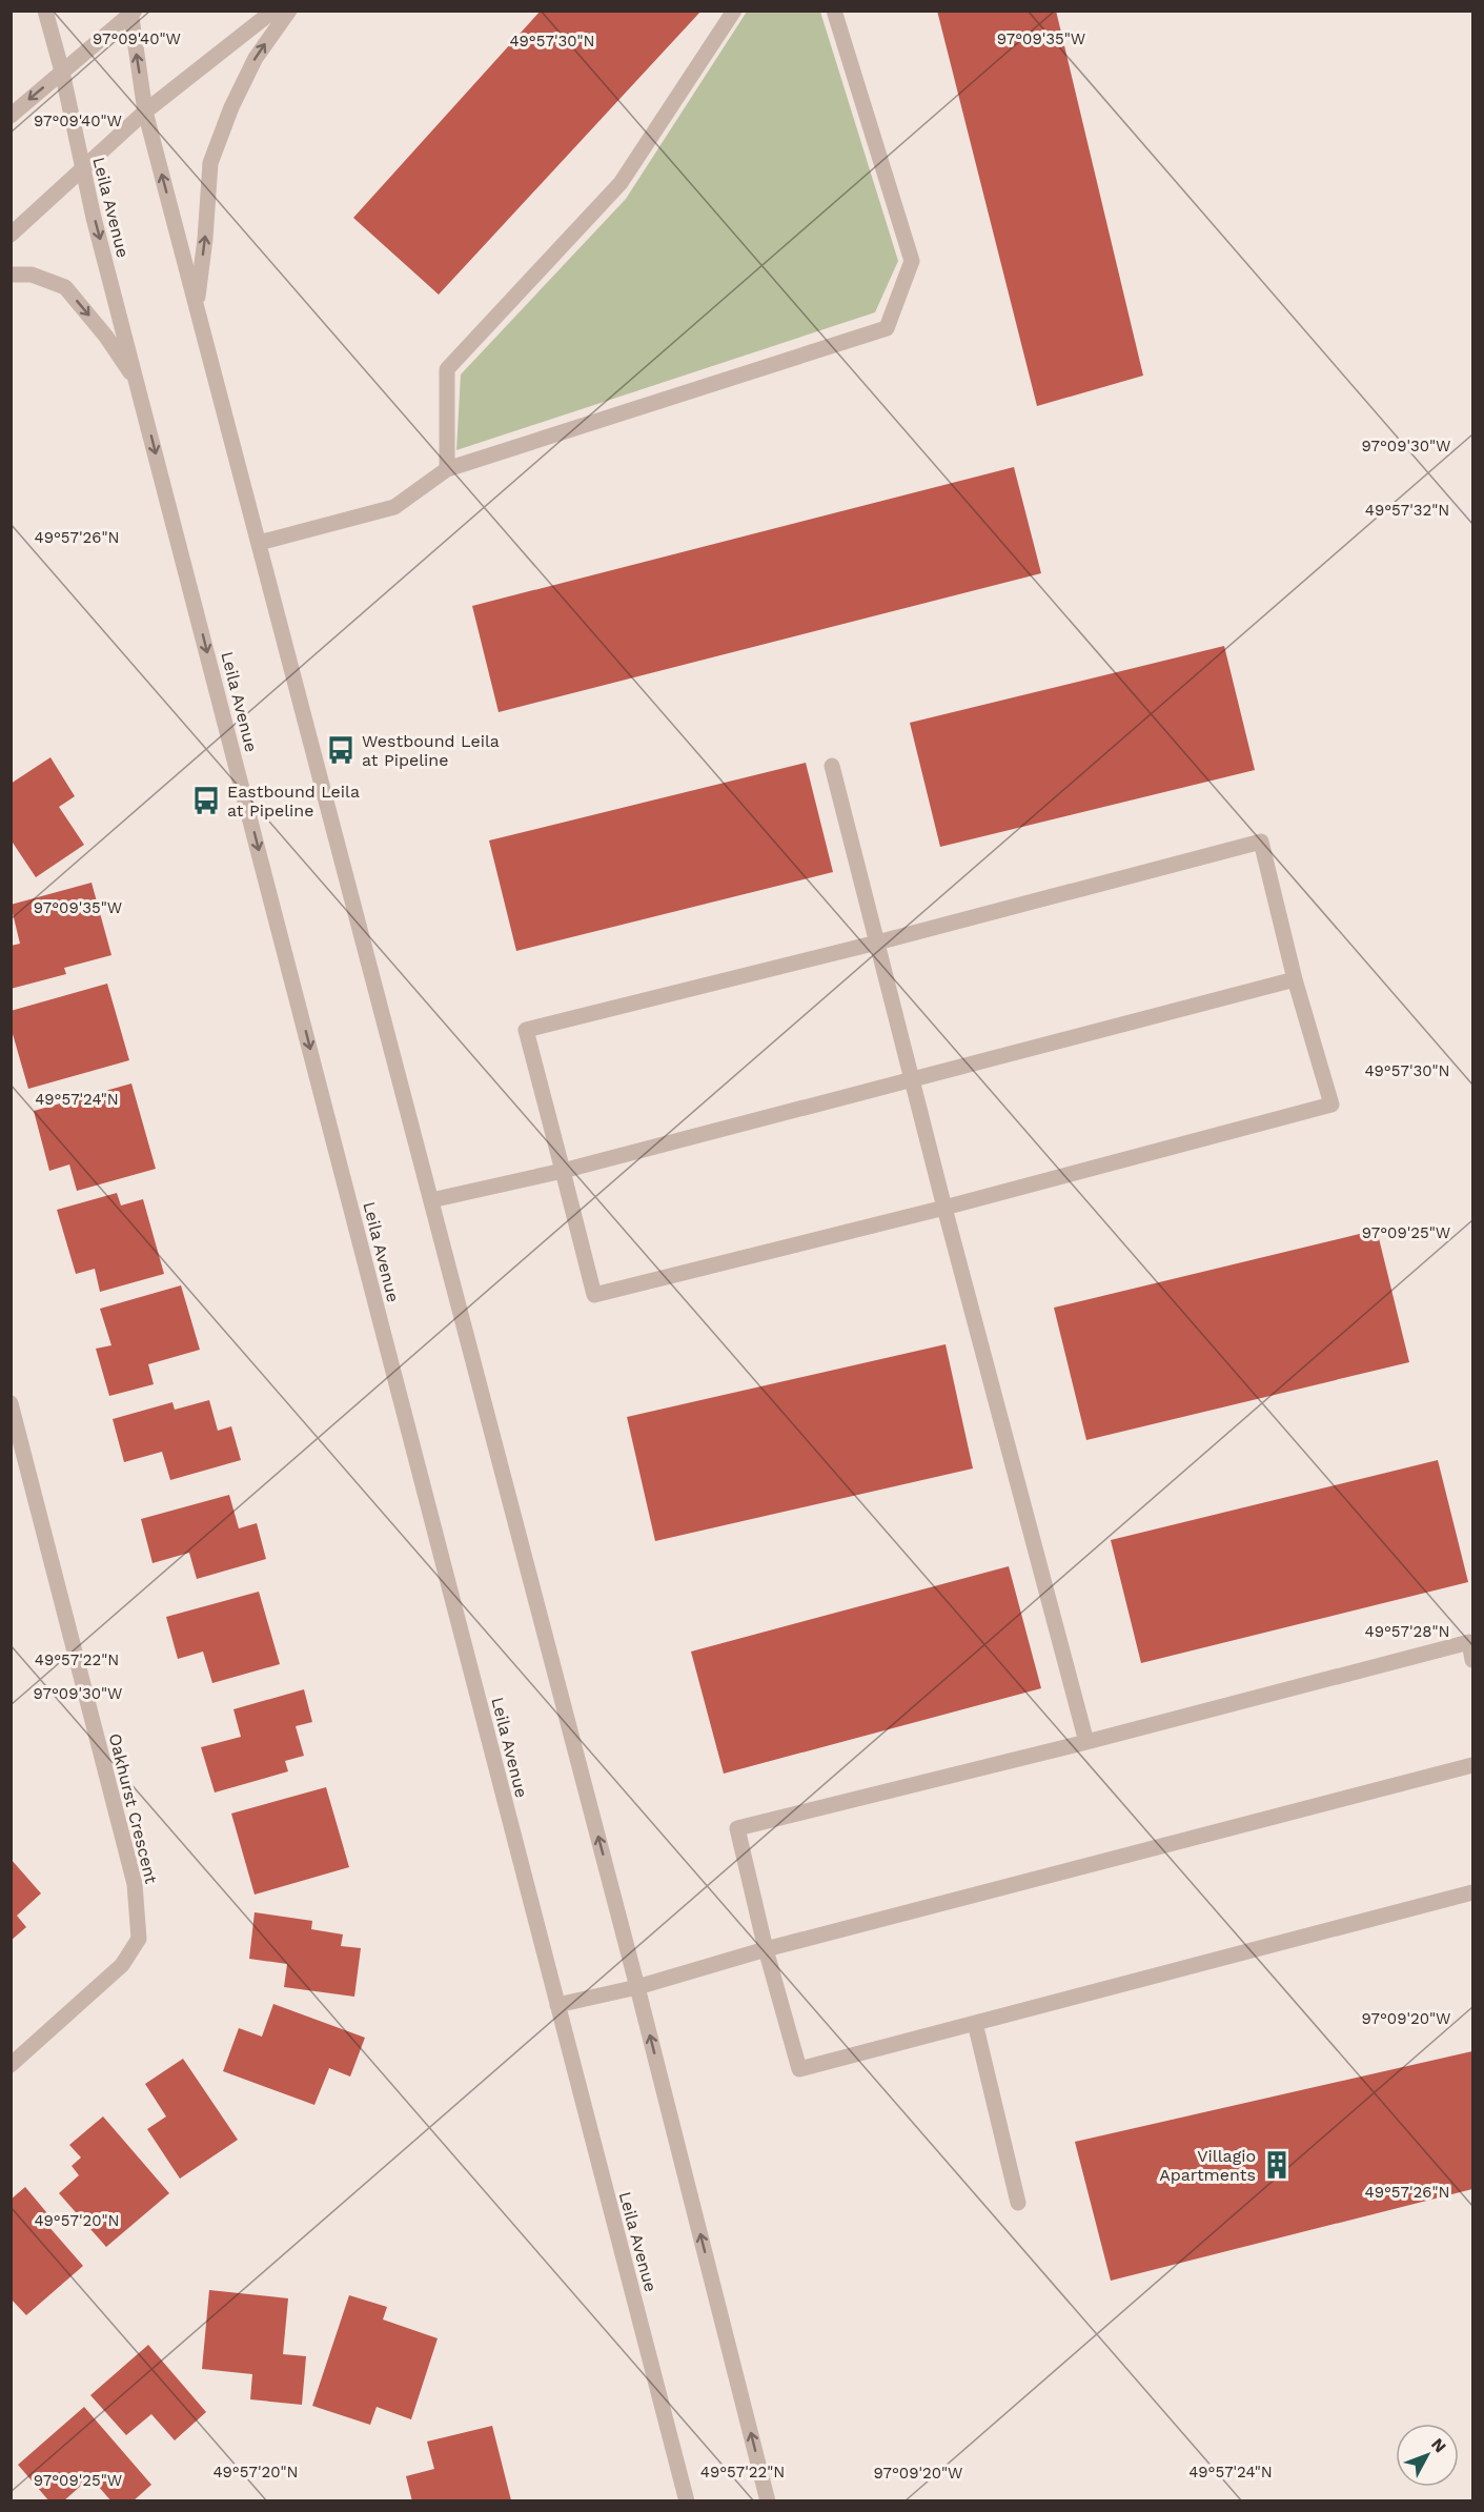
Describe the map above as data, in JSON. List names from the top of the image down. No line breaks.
{"streets":{"street":["Leila Avenue","Oakhurst Crescent"]},"places":{"bus stop":["Westbound Leila at Pipeline","Eastbound Leila at Pipeline"],"building":["Villagio Apartments"]},"north":"top right","coordinates":["97°09'40\"W","97°09'35\"W","49°57'30\"N","97°09'30\"W","49°57'32\"N","49°57'26\"N","49°57'24\"N","97°09'25\"W","49°57'28\"N","49°57'22\"N","97°09'20\"W","49°57'20\"N"]}
